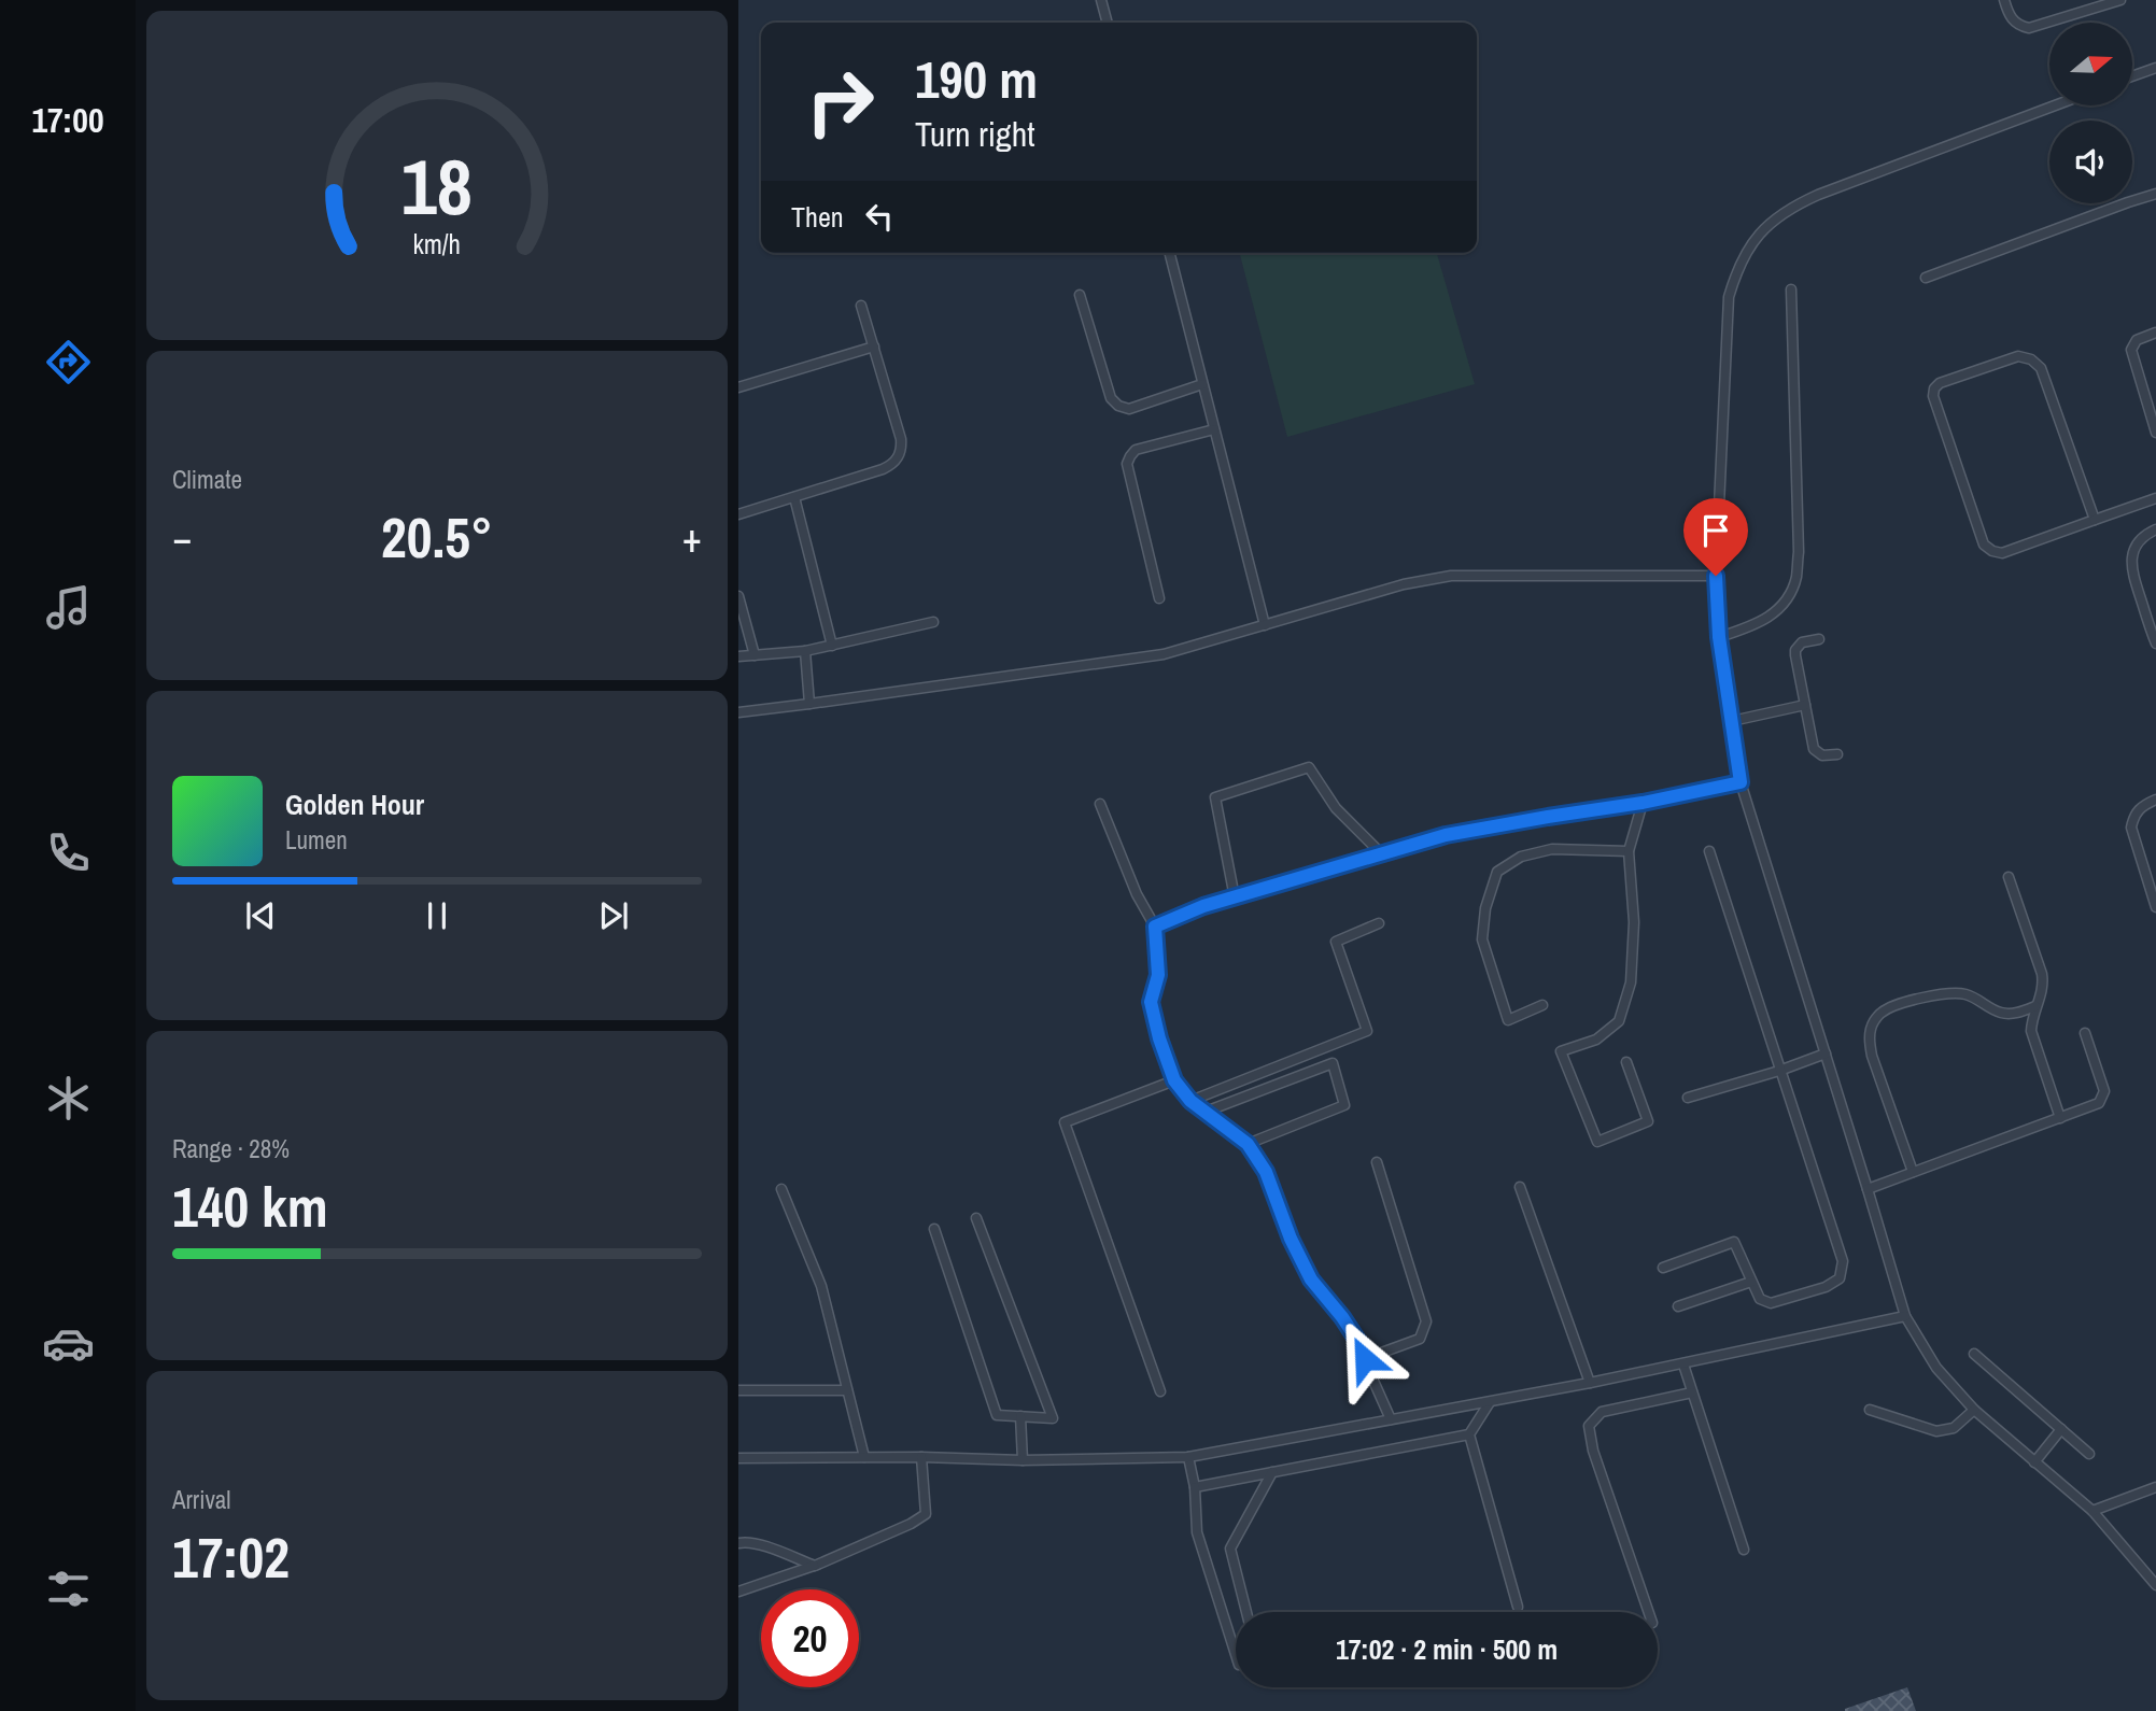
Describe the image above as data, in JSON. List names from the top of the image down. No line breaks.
{"north":"right","page":{"tabs":"17:00","turn":["190 m","Turn right"],"then":"Then","tile":["Climate",["Range · 28%","140 km"],["Arrival","17:02"]],"heat":["−","20.5°","+"],"song":["Golden Hour","Lumen"],"limit":"20","trip":"17:02 · 2 min · 500 m","gauge":["18","km/h"]}}
